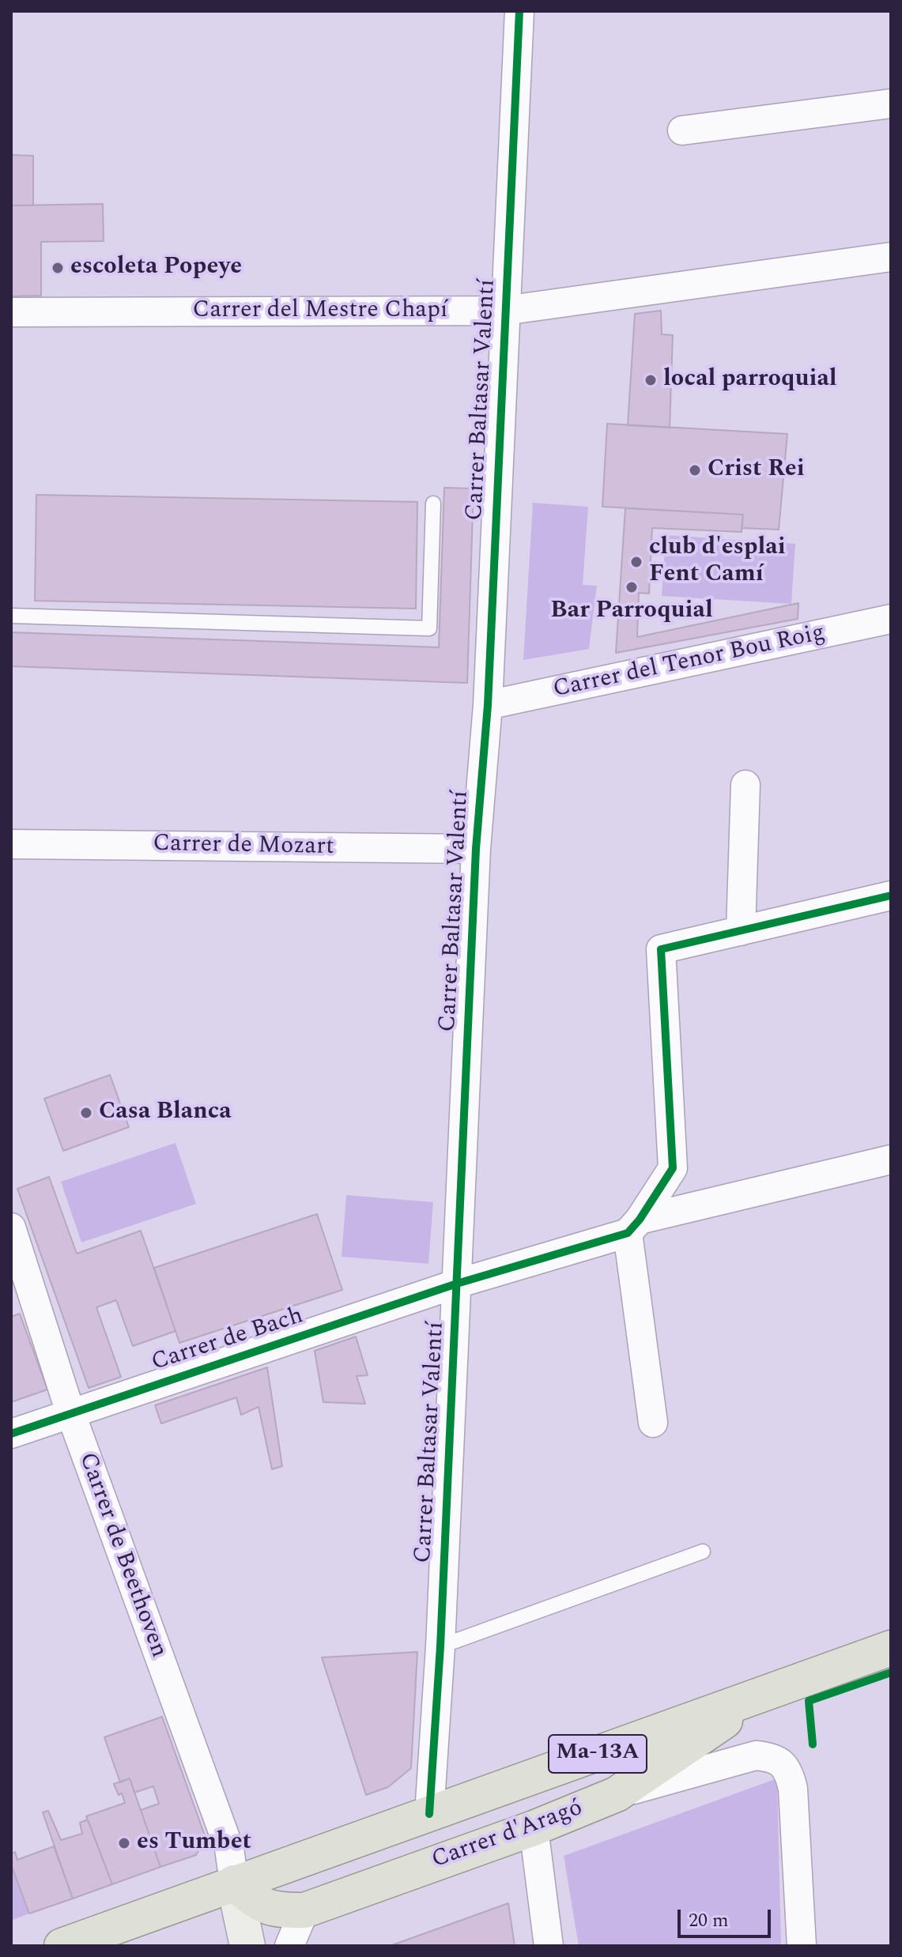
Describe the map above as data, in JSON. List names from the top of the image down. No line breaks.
{"streets":{"main road":["Ma-13A","Carrer d'Aragó"],"street":["Carrer del Mestre Chapí","Carrer Baltasar Valentí","Carrer del Tenor Bou Roig","Carrer de Mozart","Carrer de Bach","Carrer de Beethoven"]},"crossings":[["Carrer del Mestre Chapí","Carrer Baltasar Valentí"],["Carrer Baltasar Valentí","Carrer del Tenor Bou Roig"],["Carrer Baltasar Valentí","Carrer de Mozart"],["Carrer Baltasar Valentí","Carrer de Bach"],["Carrer Baltasar Valentí","Carrer d'Aragó"],["Carrer de Bach","Carrer de Beethoven"],["Carrer de Beethoven","Carrer d'Aragó"]],"places":["escoleta Popeye","local parroquial","Crist Rei","club d'esplai Fent Camí","Bar Parroquial","Casa Blanca","es Tumbet"],"scale_bar":"20 m"}
